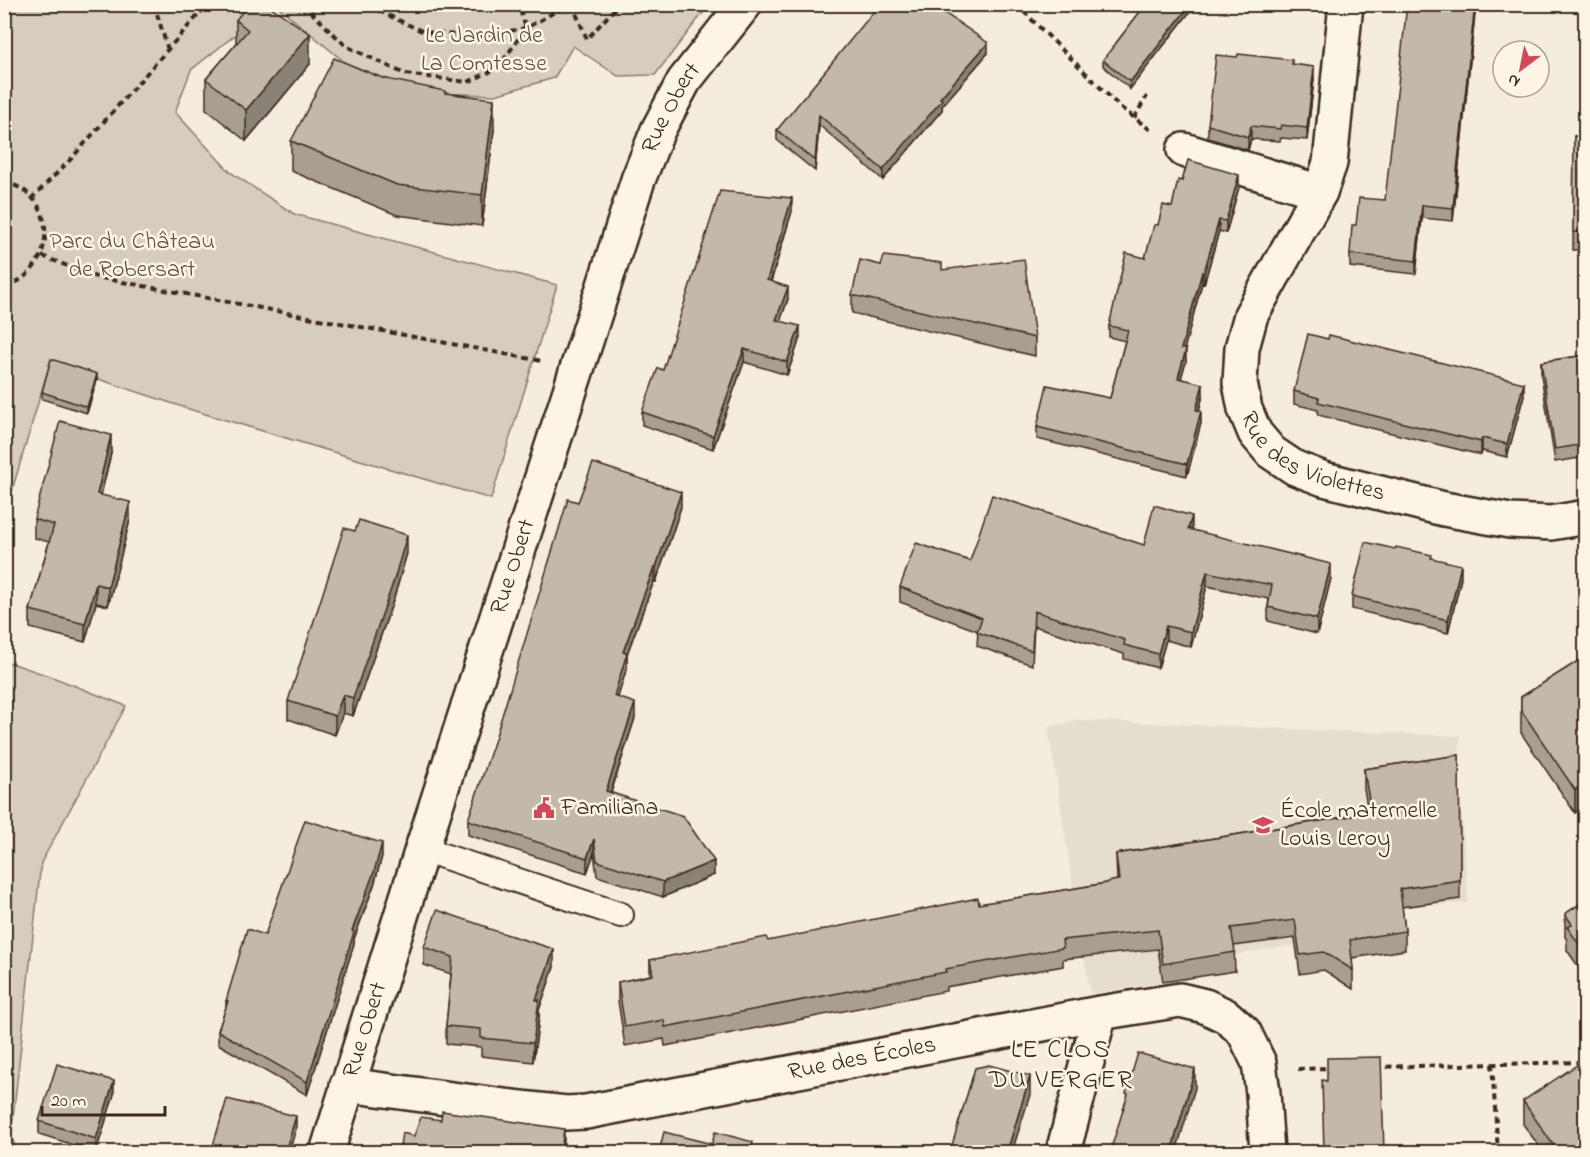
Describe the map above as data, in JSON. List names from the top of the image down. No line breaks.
{"streets":{"street":["Rue Obert","Rue des Violettes","Rue des Écoles"]},"crossings":[["Rue Obert","Rue des Écoles"]],"districts":["LE CLOS DU VERGER"],"parks":["Le Jardin de La Comtesse","Parc du Château de Robersart"],"places":{"public building":["Familiana"],"school or university":["École maternelle Louis Leroy"]},"scale_bar":"20 m","north":"bottom left"}
